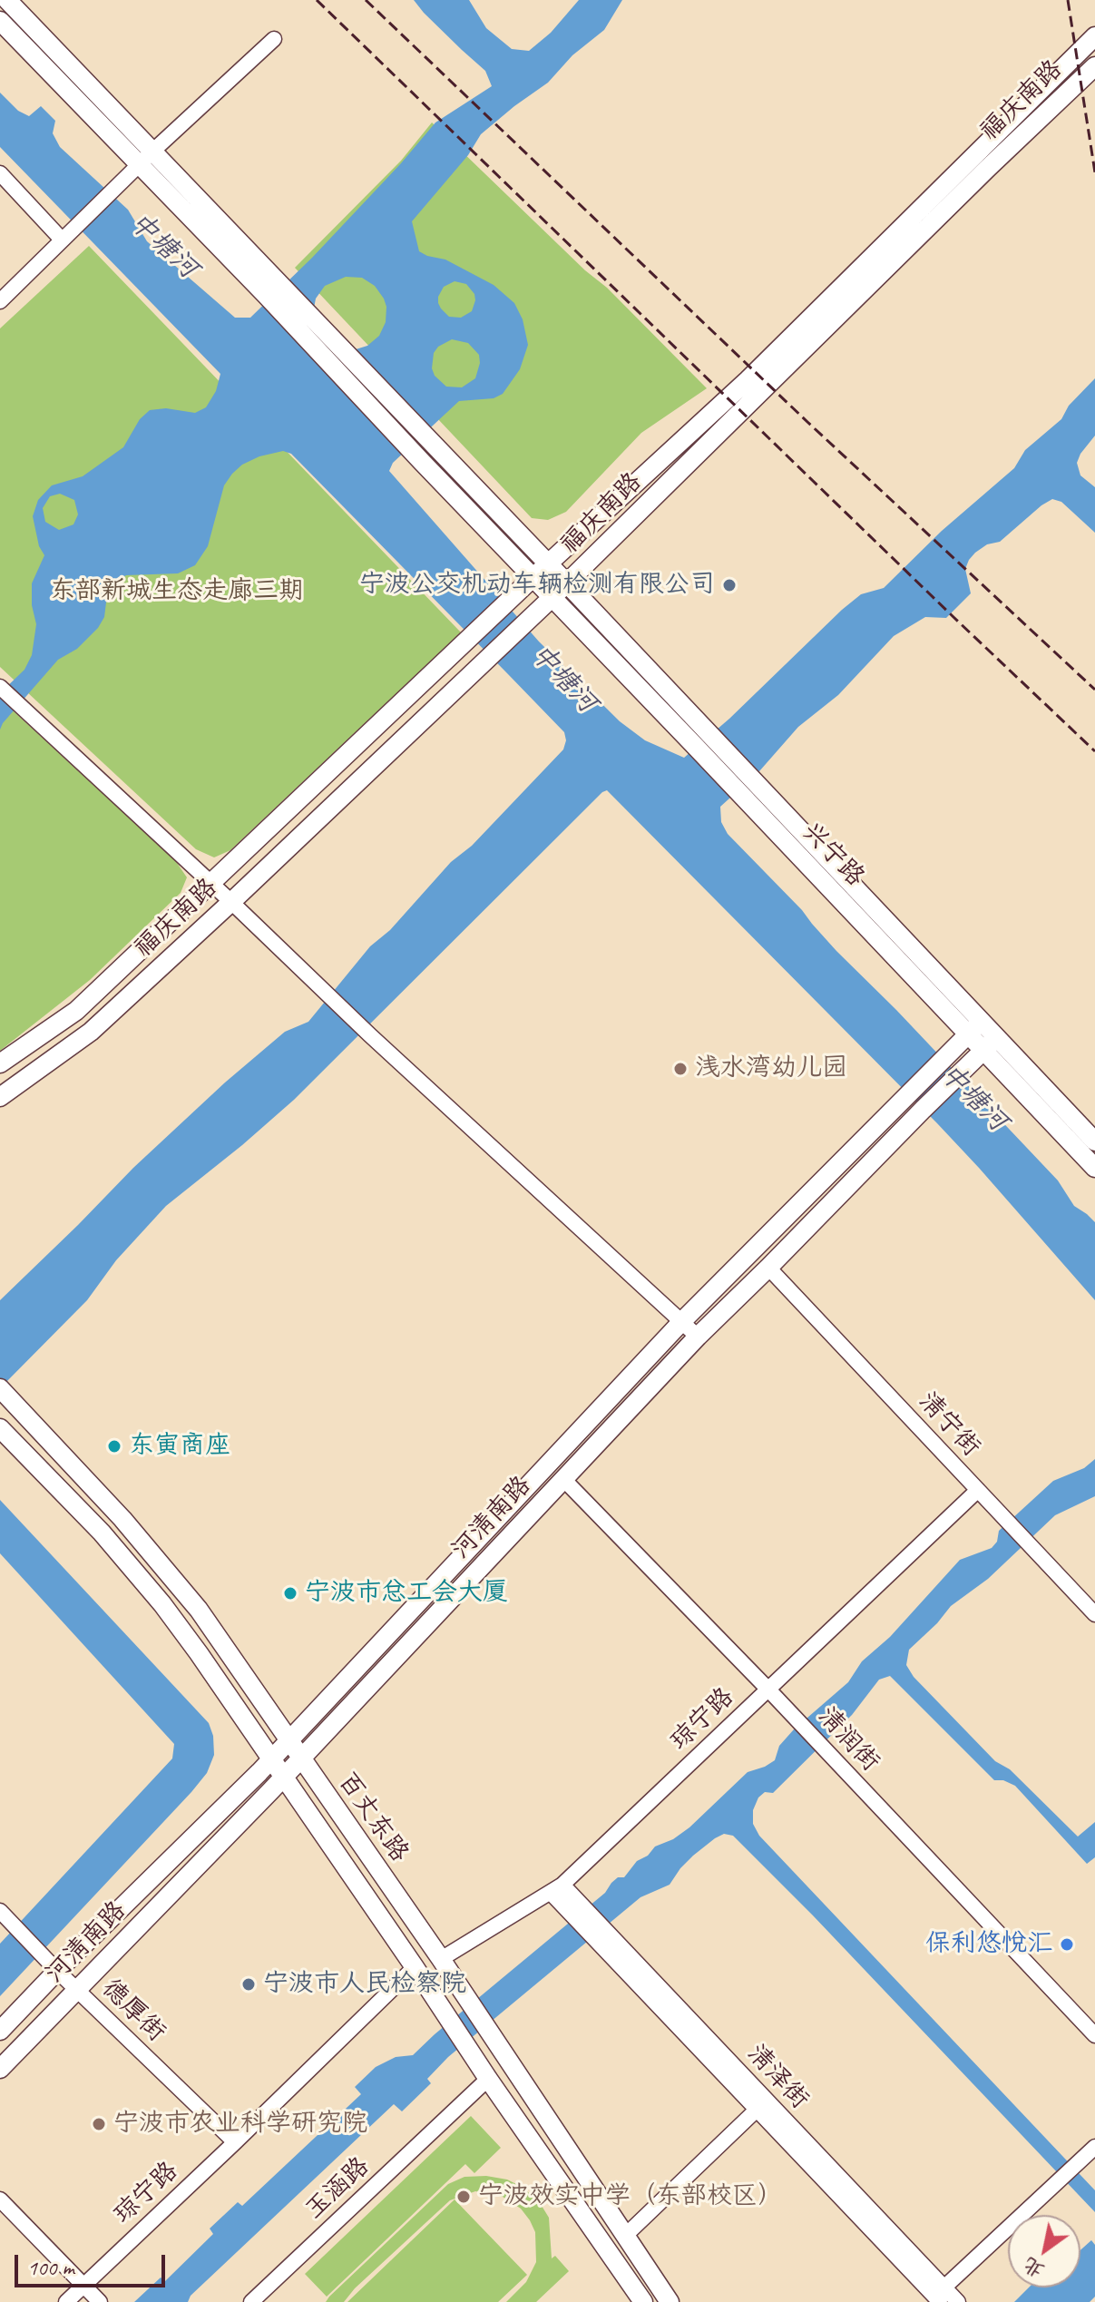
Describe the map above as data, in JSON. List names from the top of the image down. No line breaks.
{"streets":{"main road":["福庆南路","兴宁路","河清南路","百丈东路"],"street":["清宁街","琼宁路","清润街","德厚街","清泽街","玉涵路"]},"crossings":[["福庆南路","兴宁路"],["兴宁路","河清南路"],["清宁街","河清南路"],["清宁街","琼宁路"],["河清南路","清润街"],["河清南路","百丈东路"],["河清南路","德厚街"],["琼宁路","清润街"],["琼宁路","百丈东路"],["琼宁路","德厚街"],["琼宁路","清泽街"],["百丈东路","玉涵路"]],"water":["中塘河"],"parks":["东部新城生态走廊三期"],"places":["宁波公交机动车辆检测有限公司","浅水湾幼儿园","东寅商座","宁波市总工会大厦","保利悠悦汇","宁波市人民检察院","宁波市农业科学研究院","宁波效实中学（东部校区）"],"scale_bar":"100 m","north":"bottom left"}
